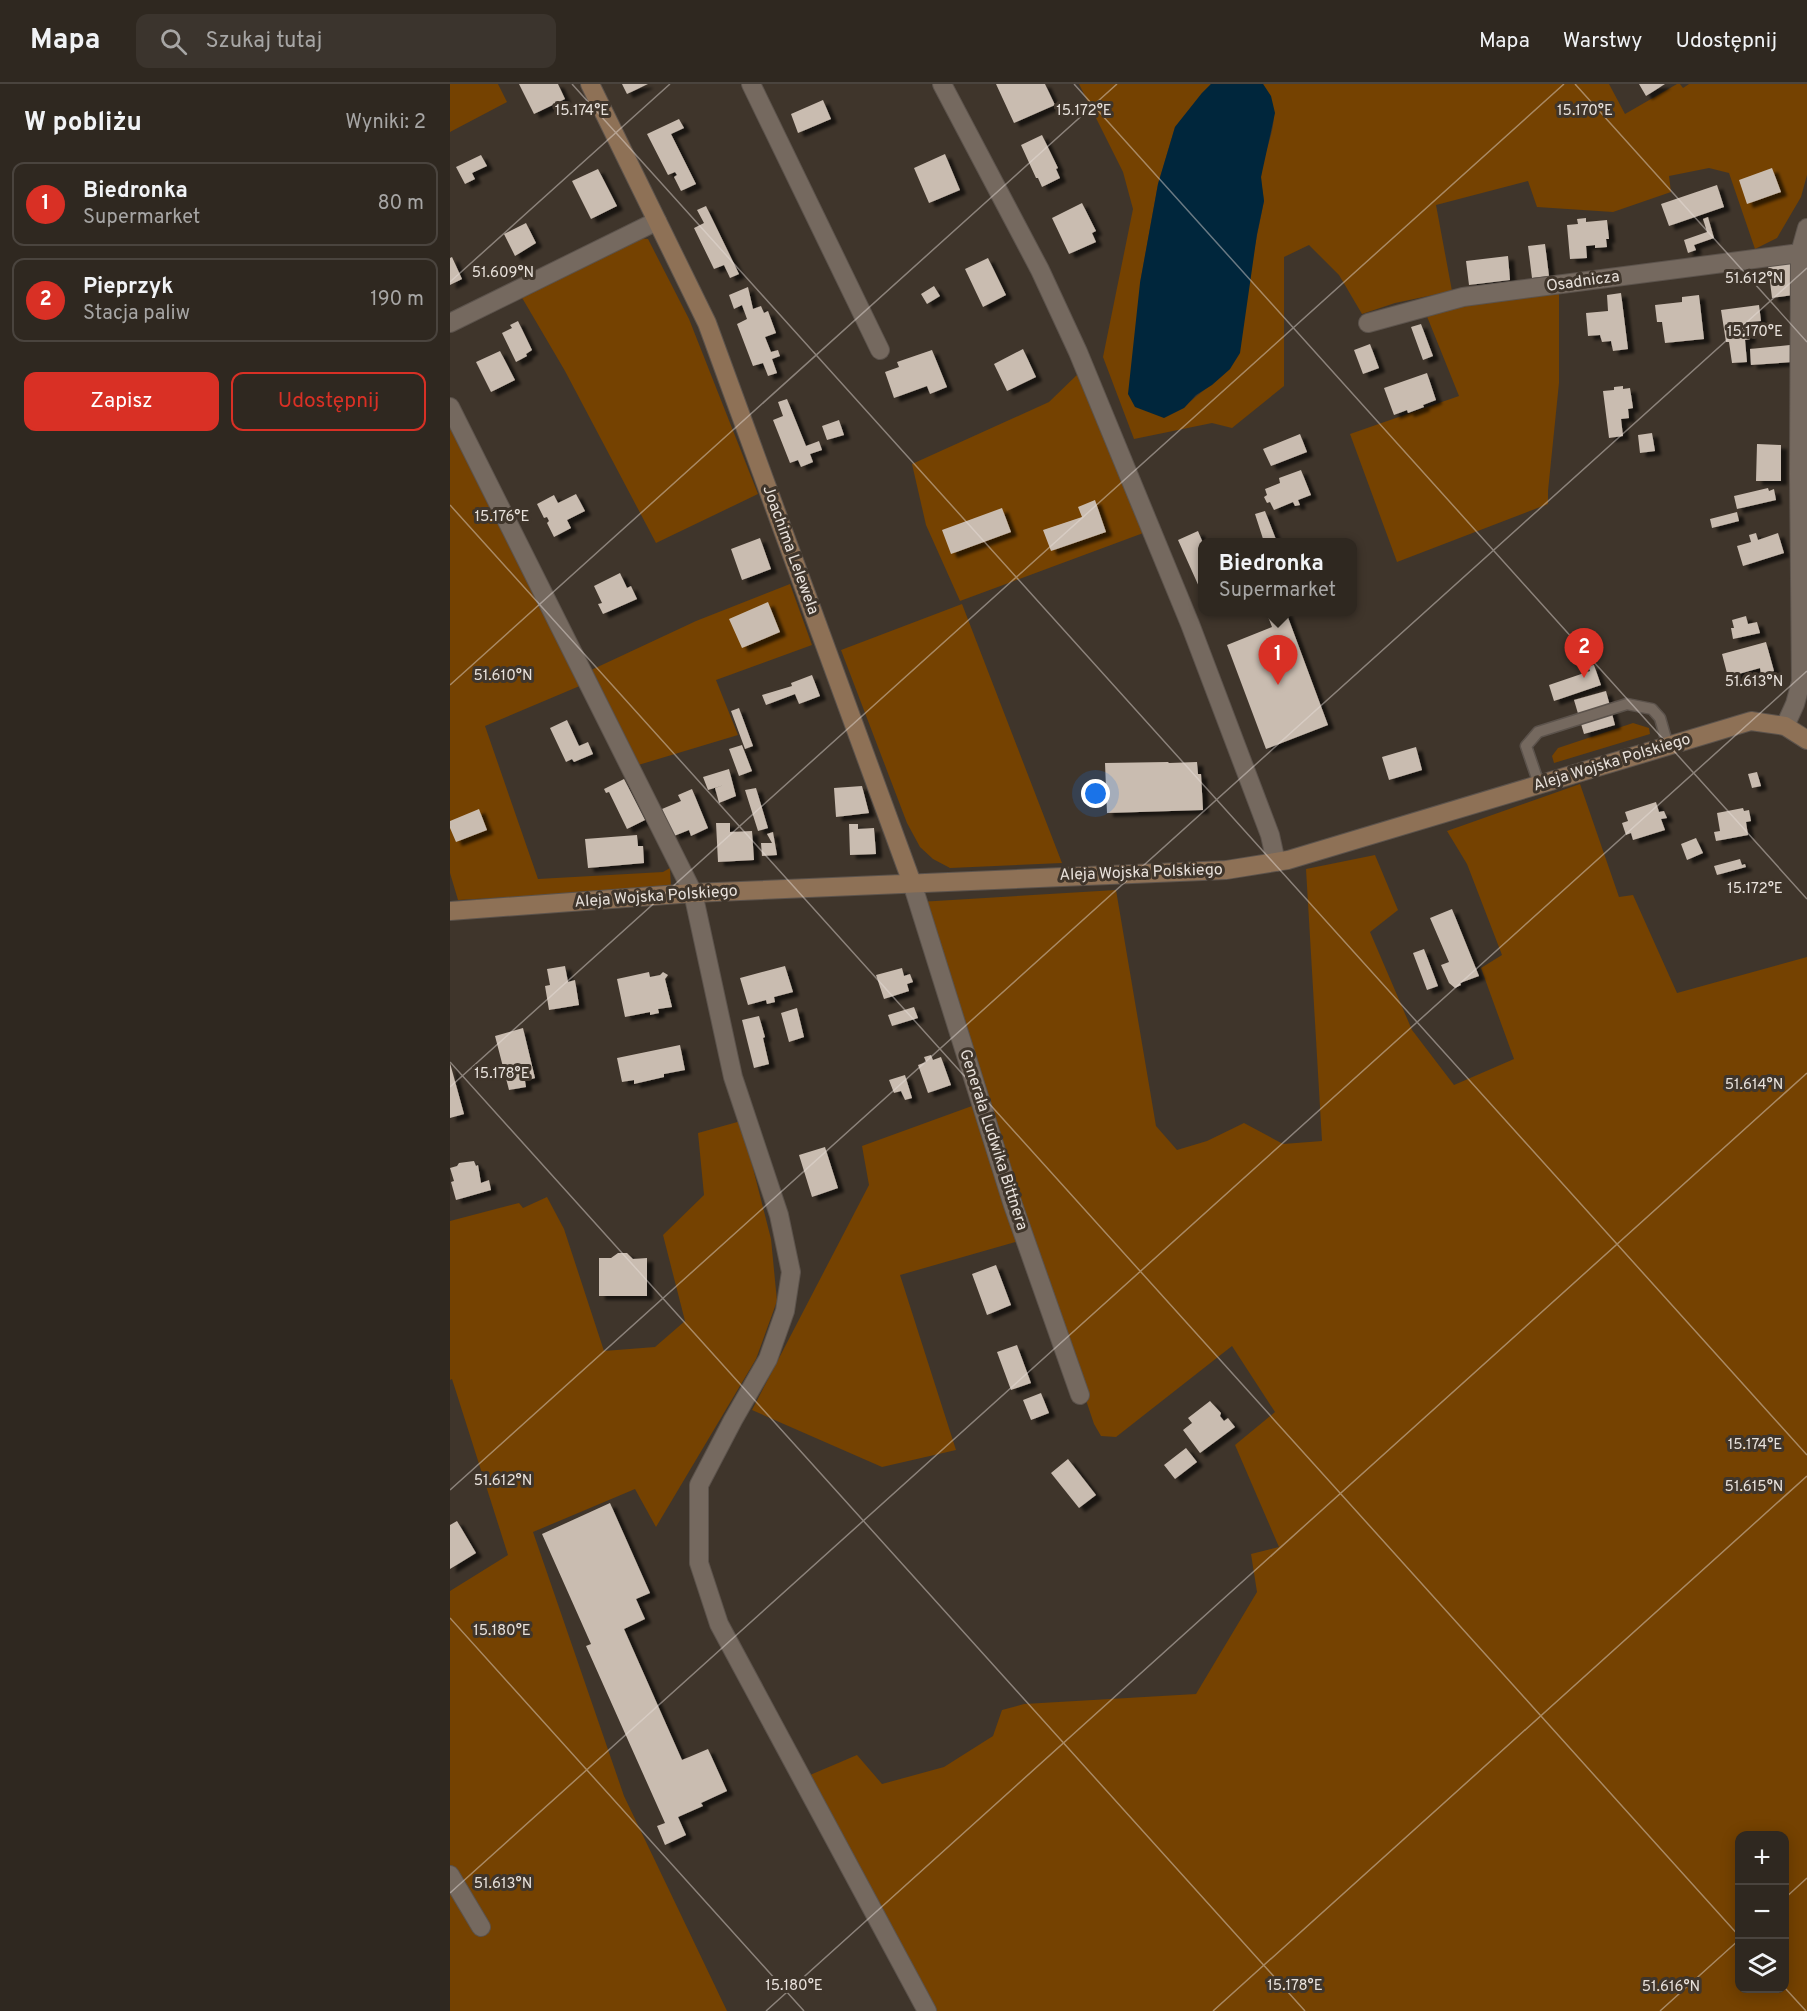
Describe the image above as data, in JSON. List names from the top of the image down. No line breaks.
{"streets":{"street":["Osadnicza","Joachima Lelewela","Aleja Wojska Polskiego","Generała Ludwika Bittnera"]},"crossings":[["Joachima Lelewela","Aleja Wojska Polskiego"],["Joachima Lelewela","Generała Ludwika Bittnera"],["Aleja Wojska Polskiego","Generała Ludwika Bittnera"]],"page":{"header":"Mapa","search":"Szukaj tutaj","nav":["Mapa","Warstwy","Udostępnij"],"heading":["W pobliżu","Wyniki: 2"],"list":[{"mark":"1","name":"Biedronka","note":"Supermarket","value":"80 m"},{"mark":"2","name":"Pieprzyk","note":"Stacja paliw","value":"190 m"}],"buttons":["Zapisz","Udostępnij"],"popup":["Biedronka","Supermarket"],"pins":["2","1"],"map_buttons":["+","−"]},"coordinates":["15.174°E","15.172°E","15.170°E","51.609°N","51.612°N","15.176°E","51.610°N","51.613°N","15.178°E","51.614°N","51.615°N","15.180°E","51.616°N"]}
